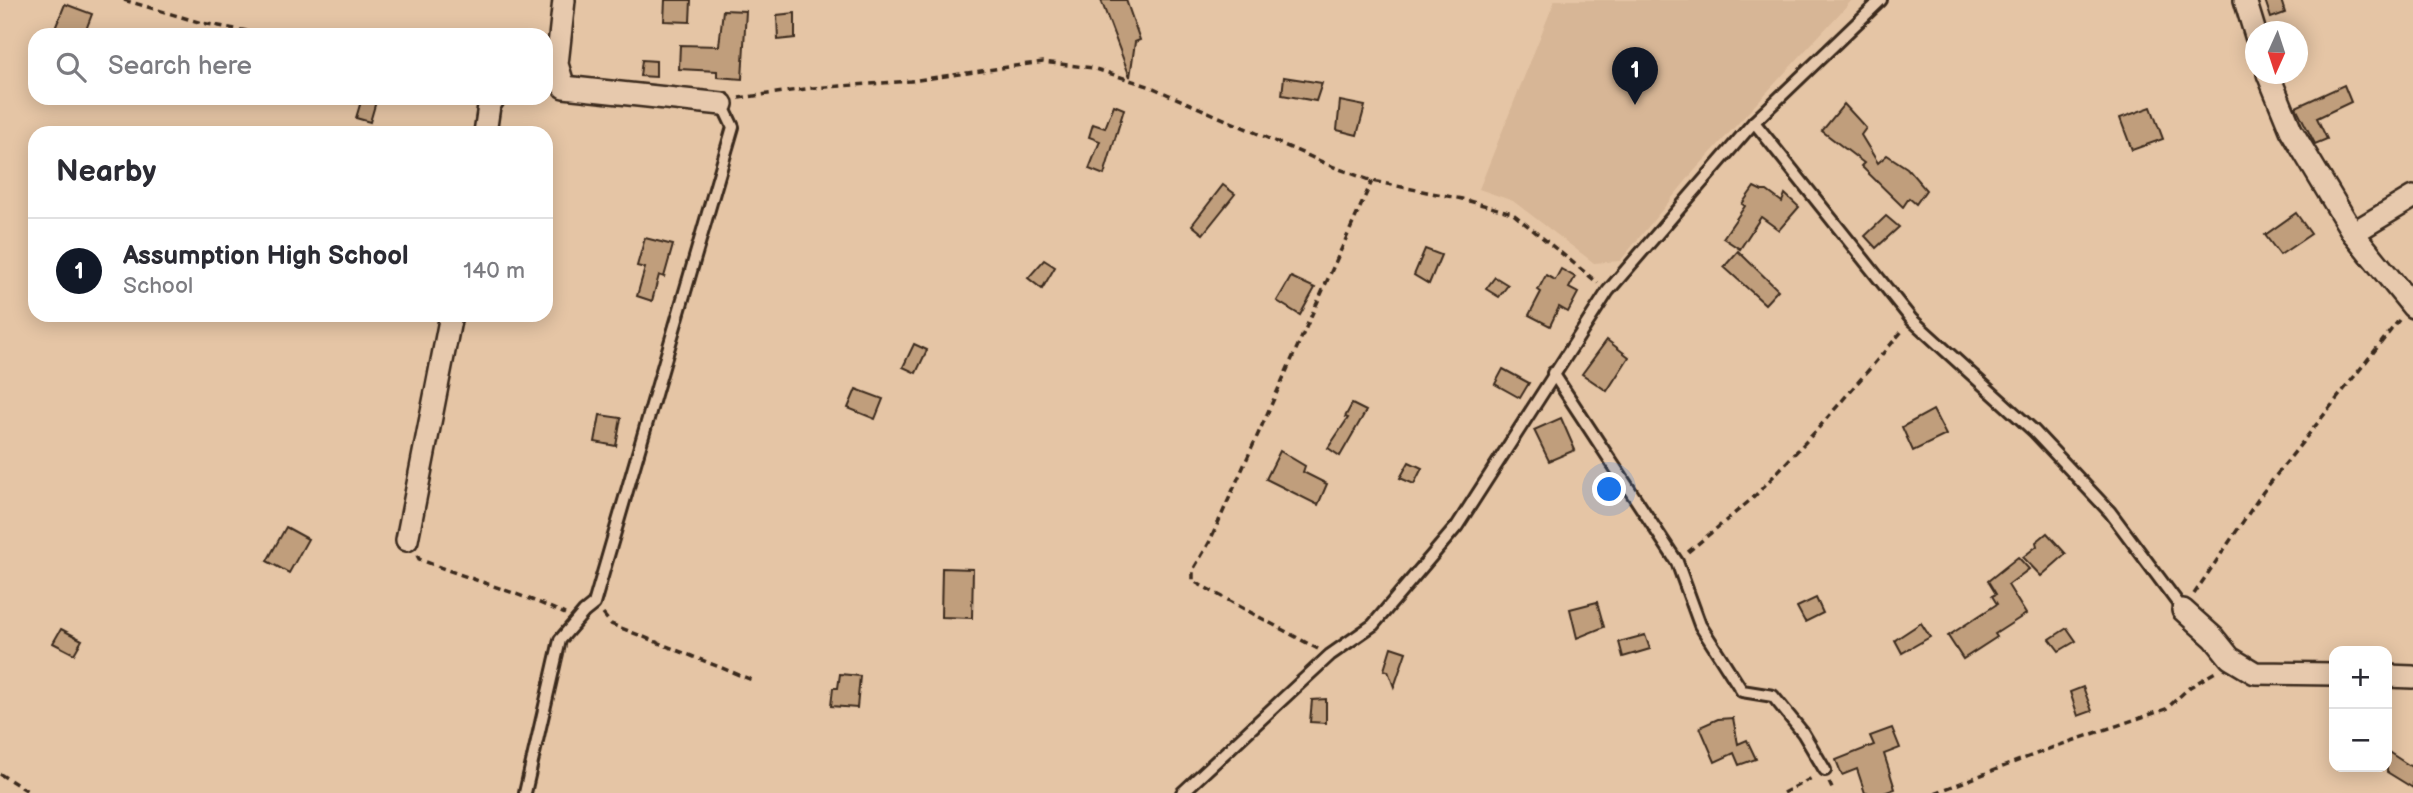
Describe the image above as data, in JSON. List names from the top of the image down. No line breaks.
{"north":"bottom","page":{"search":"Search here","pins":"1","heading":"Nearby","list":[{"mark":"1","name":"Assumption High School","note":"School","value":"140 m"}],"map_buttons":["+","−"]}}
